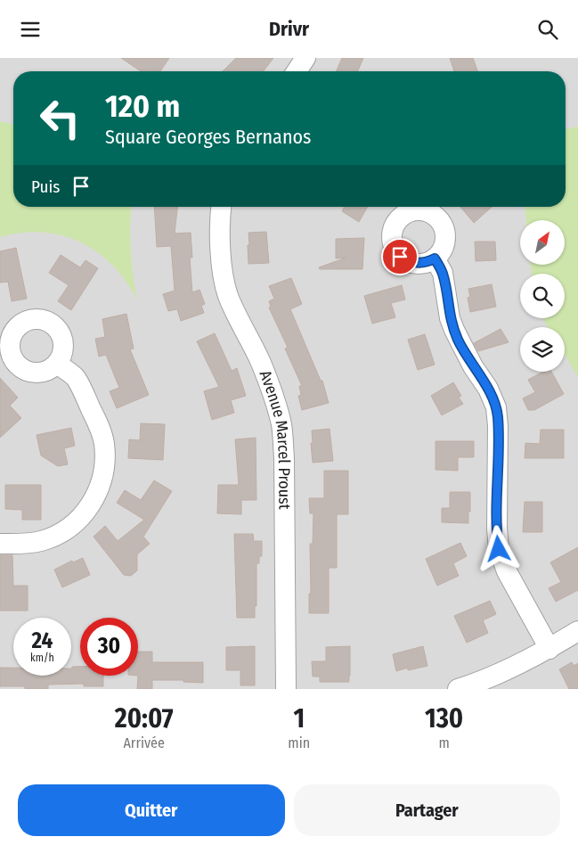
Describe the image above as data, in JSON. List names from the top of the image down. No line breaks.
{"streets":{"street":["Avenue Marcel Proust"]},"north":"top right","page":{"header":"Drivr","turn":["120 m","Square Georges Bernanos"],"then":"Puis","speed":"24 km/h","limit":"30","eta":["20:07","Arrivée","1","min","130","m"],"buttons":["Quitter","Partager"]}}
